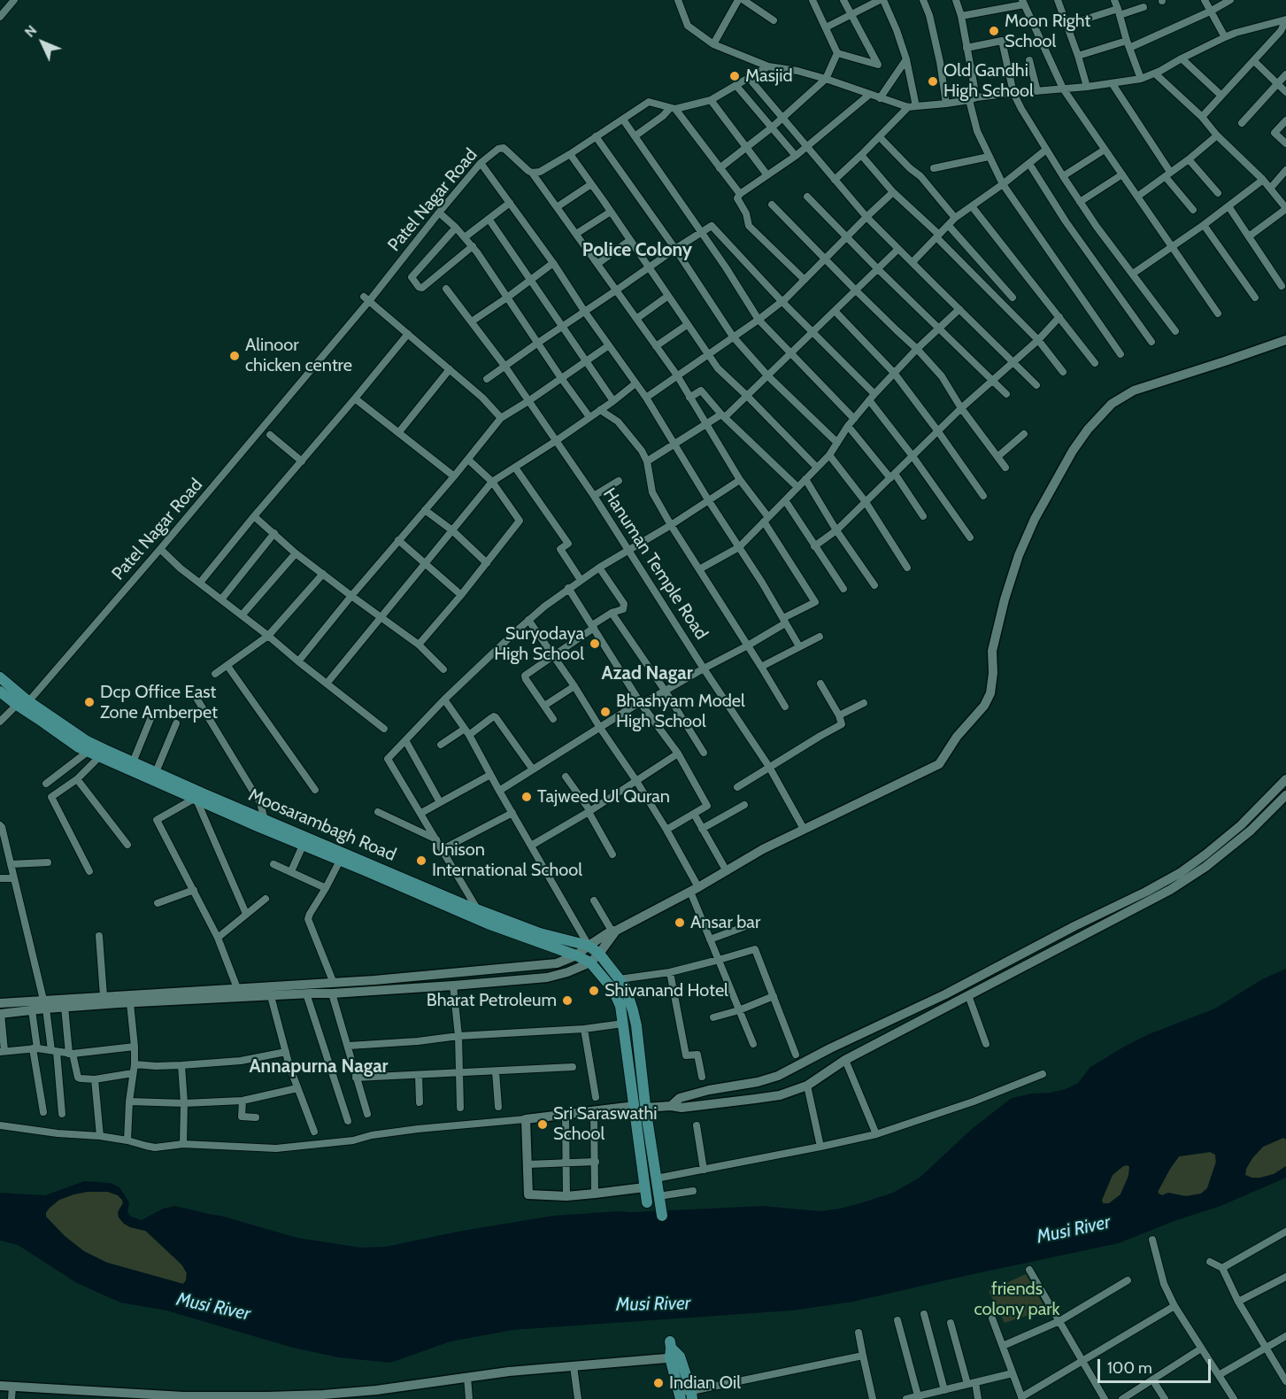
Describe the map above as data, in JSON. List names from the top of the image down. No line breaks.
{"streets":{"main road":["Moosarambagh Road"],"street":["Patel Nagar Road","Hanuman Temple Road"]},"crossings":[["Patel Nagar Road","Moosarambagh Road"]],"districts":["Police Colony","Azad Nagar","Annapurna Nagar"],"water":["Musi River"],"parks":["friends colony park"],"places":["Moon Right School","Masjid","Old Gandhi High School","Alinoor chicken centre","Suryodaya High School","Dcp Office East Zone Amberpet","Bhashyam Model High School","Tajweed Ul Quran","Unison International School","Ansar bar","Shivanand Hotel","Bharat Petroleum","Sri Saraswathi School","Indian Oil"],"scale_bar":"100 m","north":"top left"}
